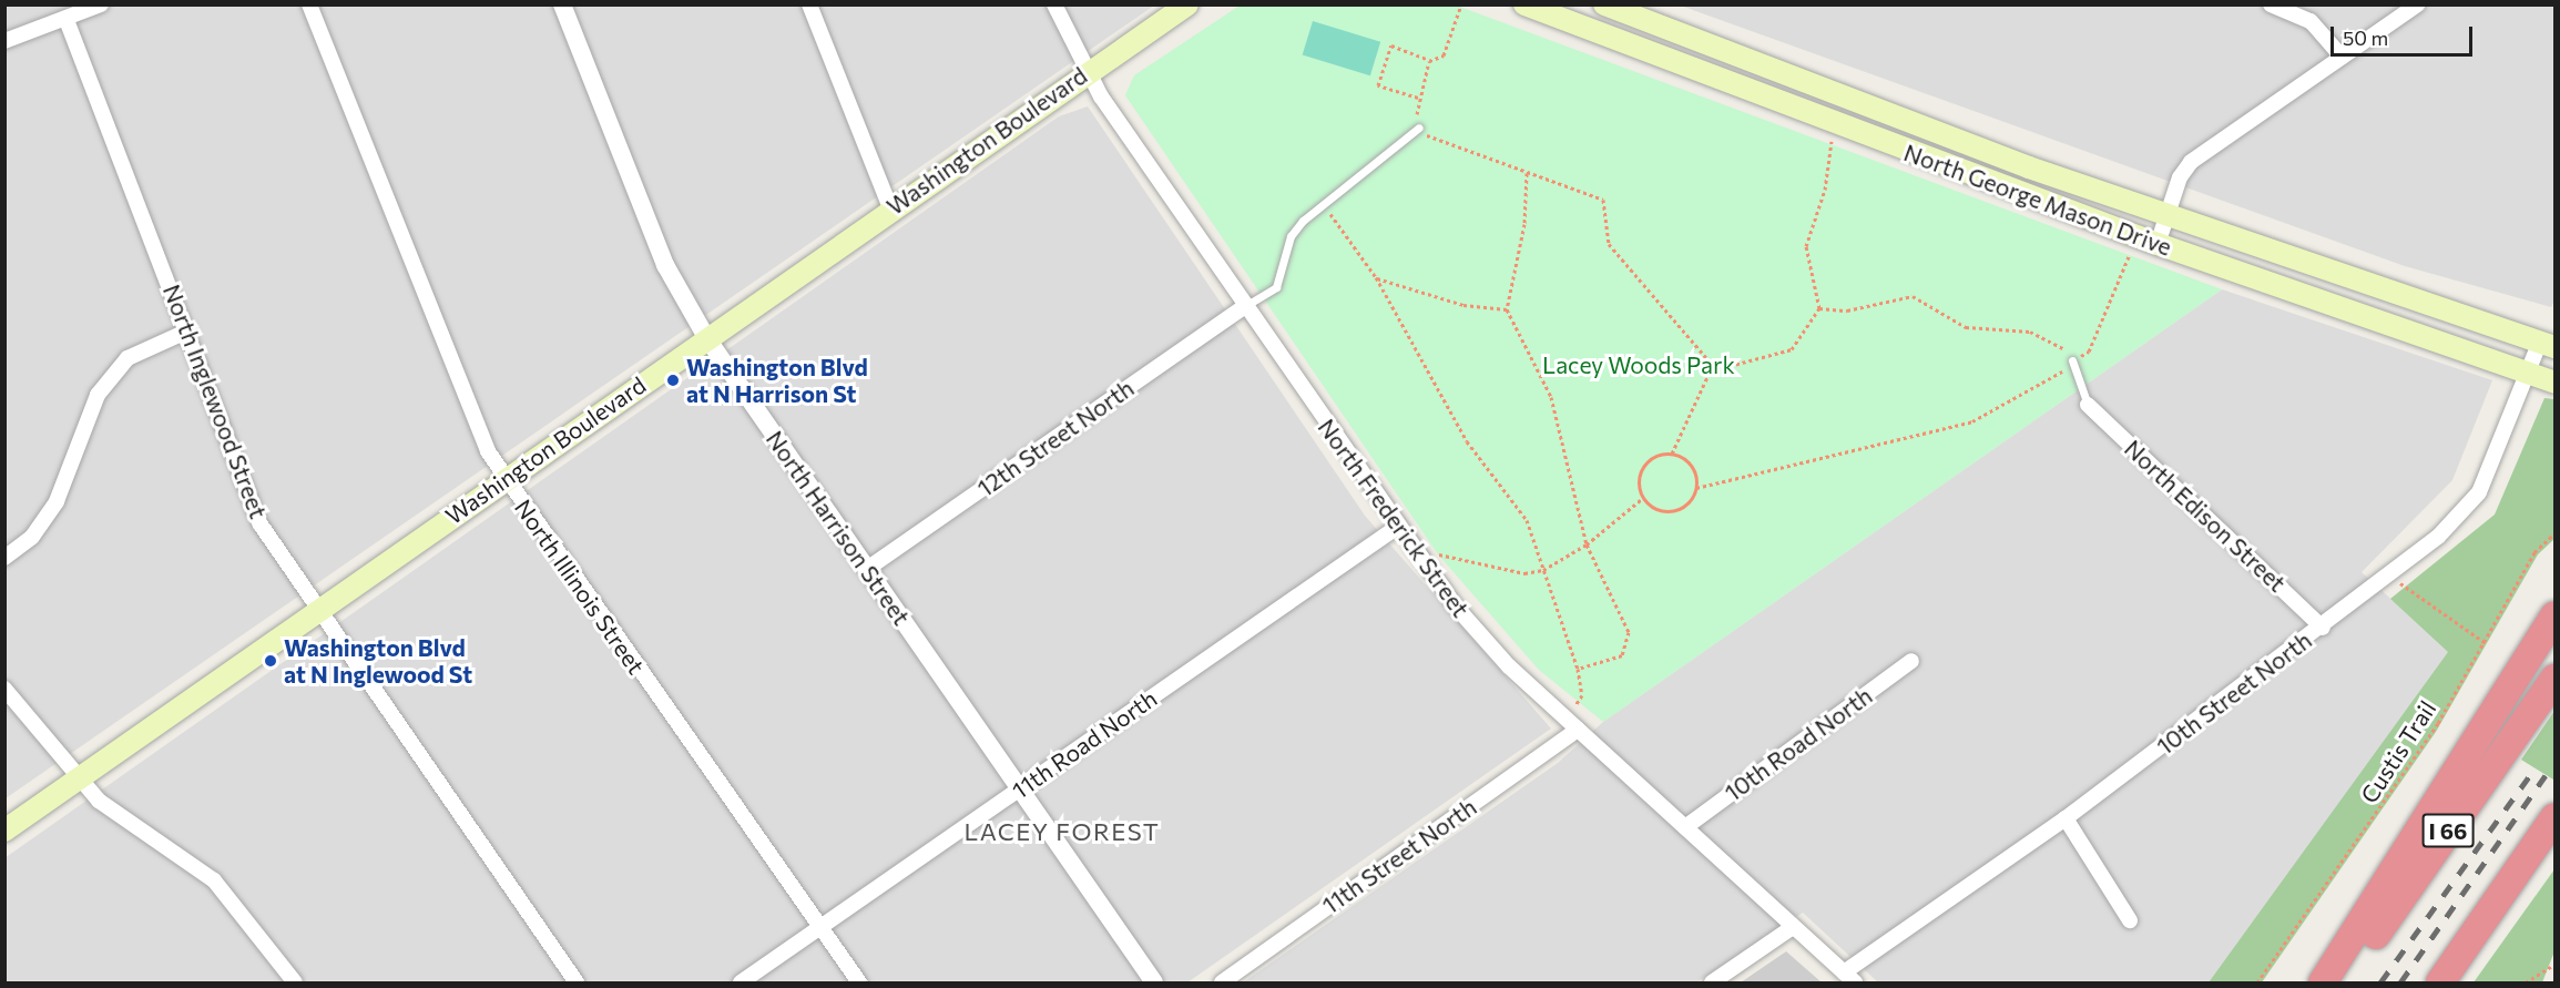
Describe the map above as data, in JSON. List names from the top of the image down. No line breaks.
{"streets":{"highway":["I 66"],"main road":["Washington Boulevard","North George Mason Drive"],"street":["North Inglewood Street","12th Street North","North Edison Street","North Frederick Street","North Harrison Street","North Illinois Street","10th Street North","11th Road North","10th Road North","11th Street North"],"path":["Custis Trail"]},"crossings":[["Washington Boulevard","North Inglewood Street"],["Washington Boulevard","North Frederick Street"],["Washington Boulevard","North Harrison Street"],["Washington Boulevard","North Illinois Street"],["North George Mason Drive","10th Street North"],["12th Street North","North Frederick Street"],["12th Street North","North Harrison Street"],["North Edison Street","10th Street North"],["North Frederick Street","10th Street North"],["North Frederick Street","11th Road North"],["North Frederick Street","10th Road North"],["North Frederick Street","11th Street North"],["North Harrison Street","11th Road North"],["North Illinois Street","11th Road North"]],"districts":["LACEY FOREST"],"parks":["Lacey Woods Park"],"places":["Washington Blvd at N Harrison St","Washington Blvd at N Inglewood St"],"scale_bar":"50 m"}
